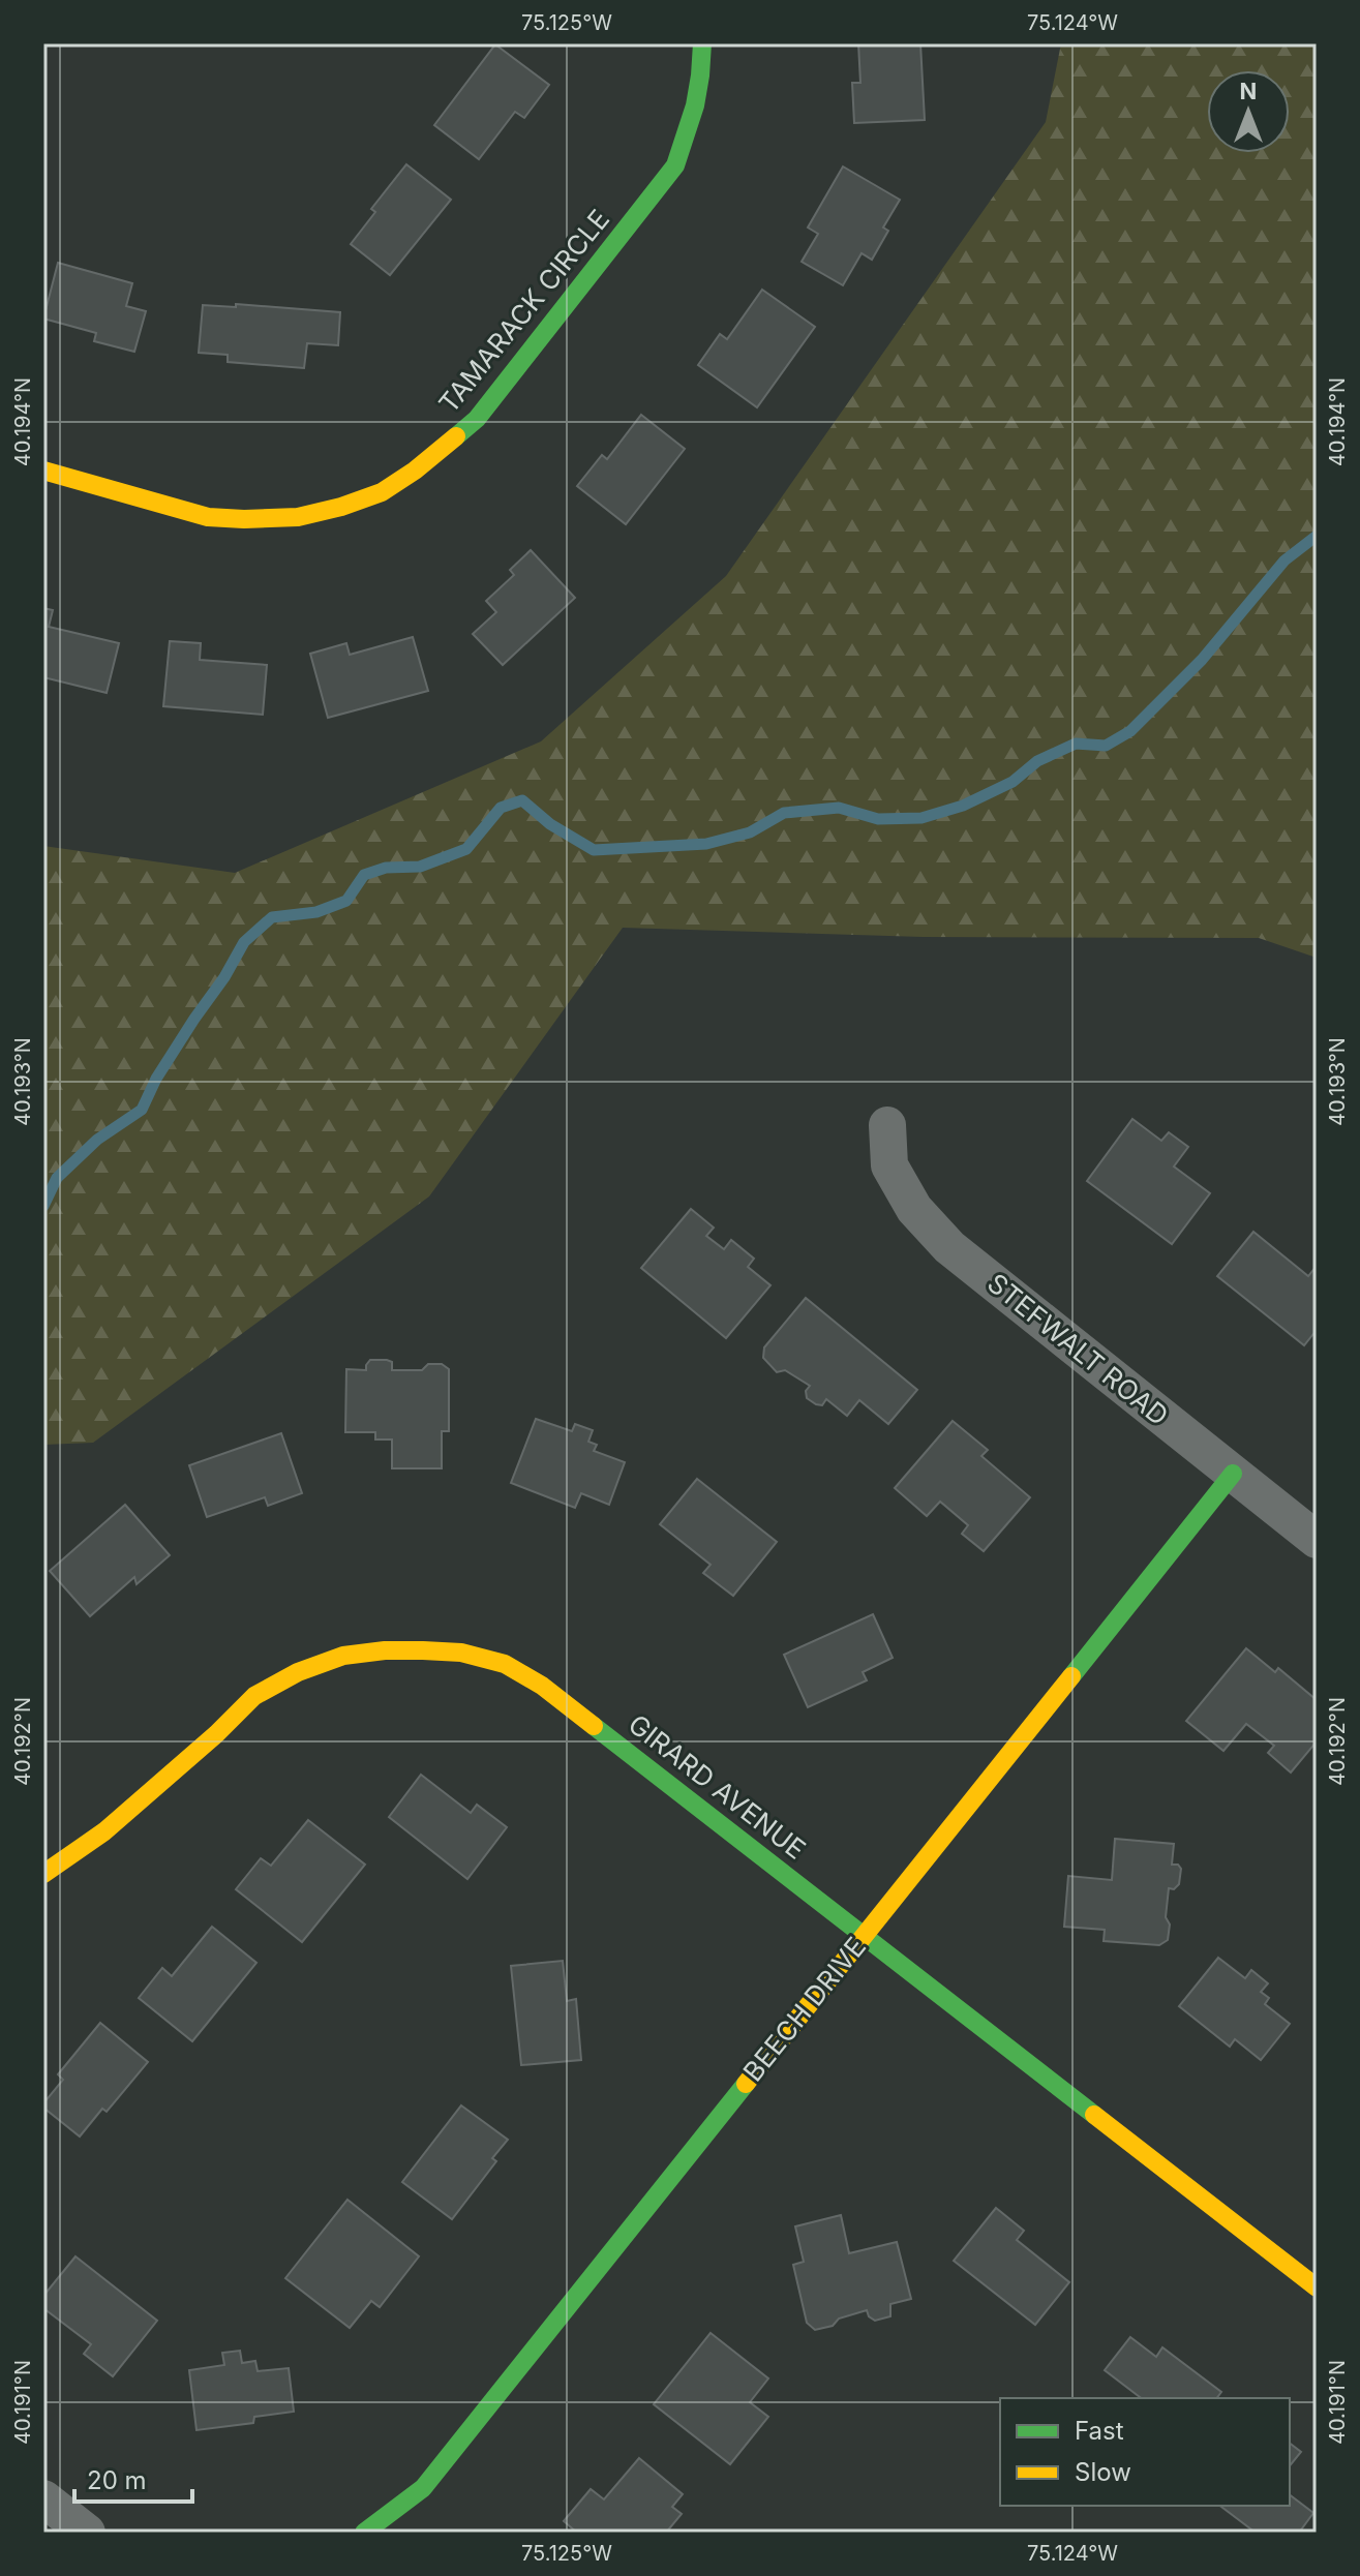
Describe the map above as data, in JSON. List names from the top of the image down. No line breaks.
{"streets":{"street":["TAMARACK CIRCLE","STEFWALT ROAD","GIRARD AVENUE","BEECH DRIVE"]},"crossings":[["STEFWALT ROAD","BEECH DRIVE"],["GIRARD AVENUE","BEECH DRIVE"]],"legend":["Fast","Slow"],"scale_bar":"20 m","north":"top","coordinates":["75.125°W","75.124°W","40.194°N","40.193°N","40.192°N","40.191°N"]}
